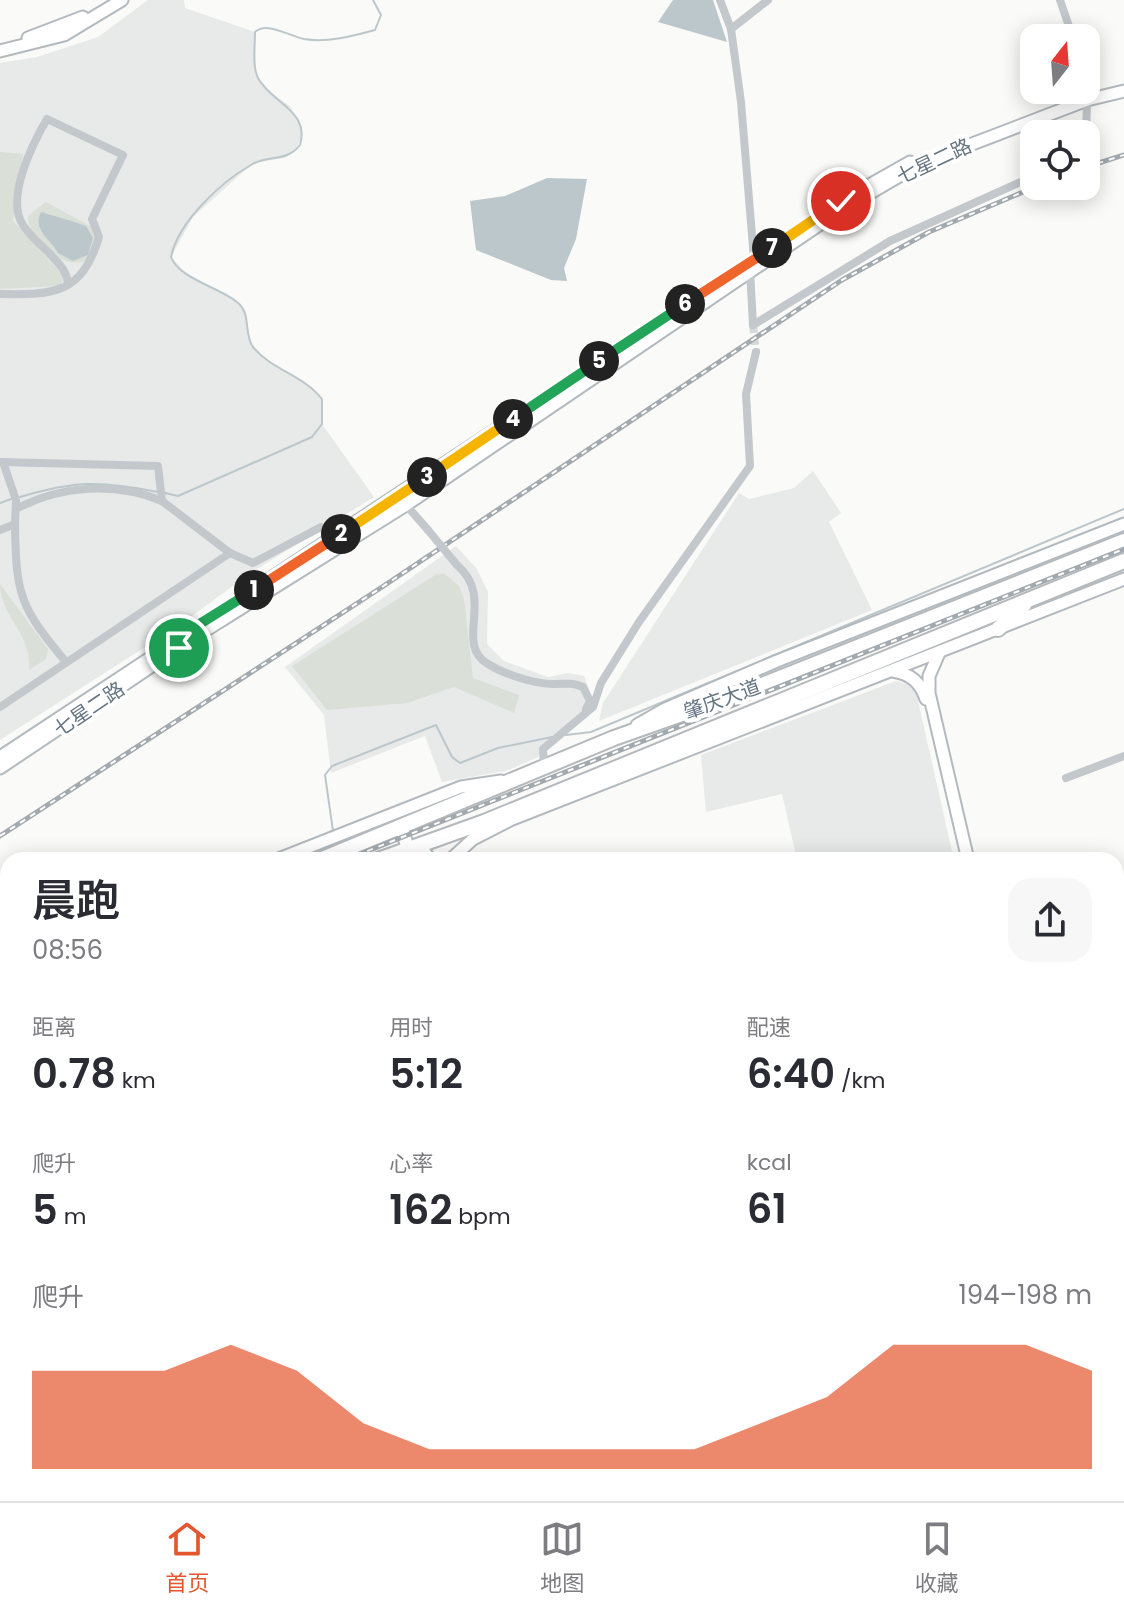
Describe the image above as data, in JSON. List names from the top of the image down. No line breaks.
{"streets":{"highway":["肇庆大道"],"street":["七星二路"]},"north":"top","page":{"pins":["7","6","5","4","3","2","1"],"heading":["晨跑","08:56"],"stats":[["距离","0.78 km"],["用时","5:12"],["配速","6:40 /km"],["爬升","5 m"],["心率","162 bpm"],["kcal","61"]],"chart":["爬升","194–198 m"],"tabs":["首页","地图","收藏"]}}
